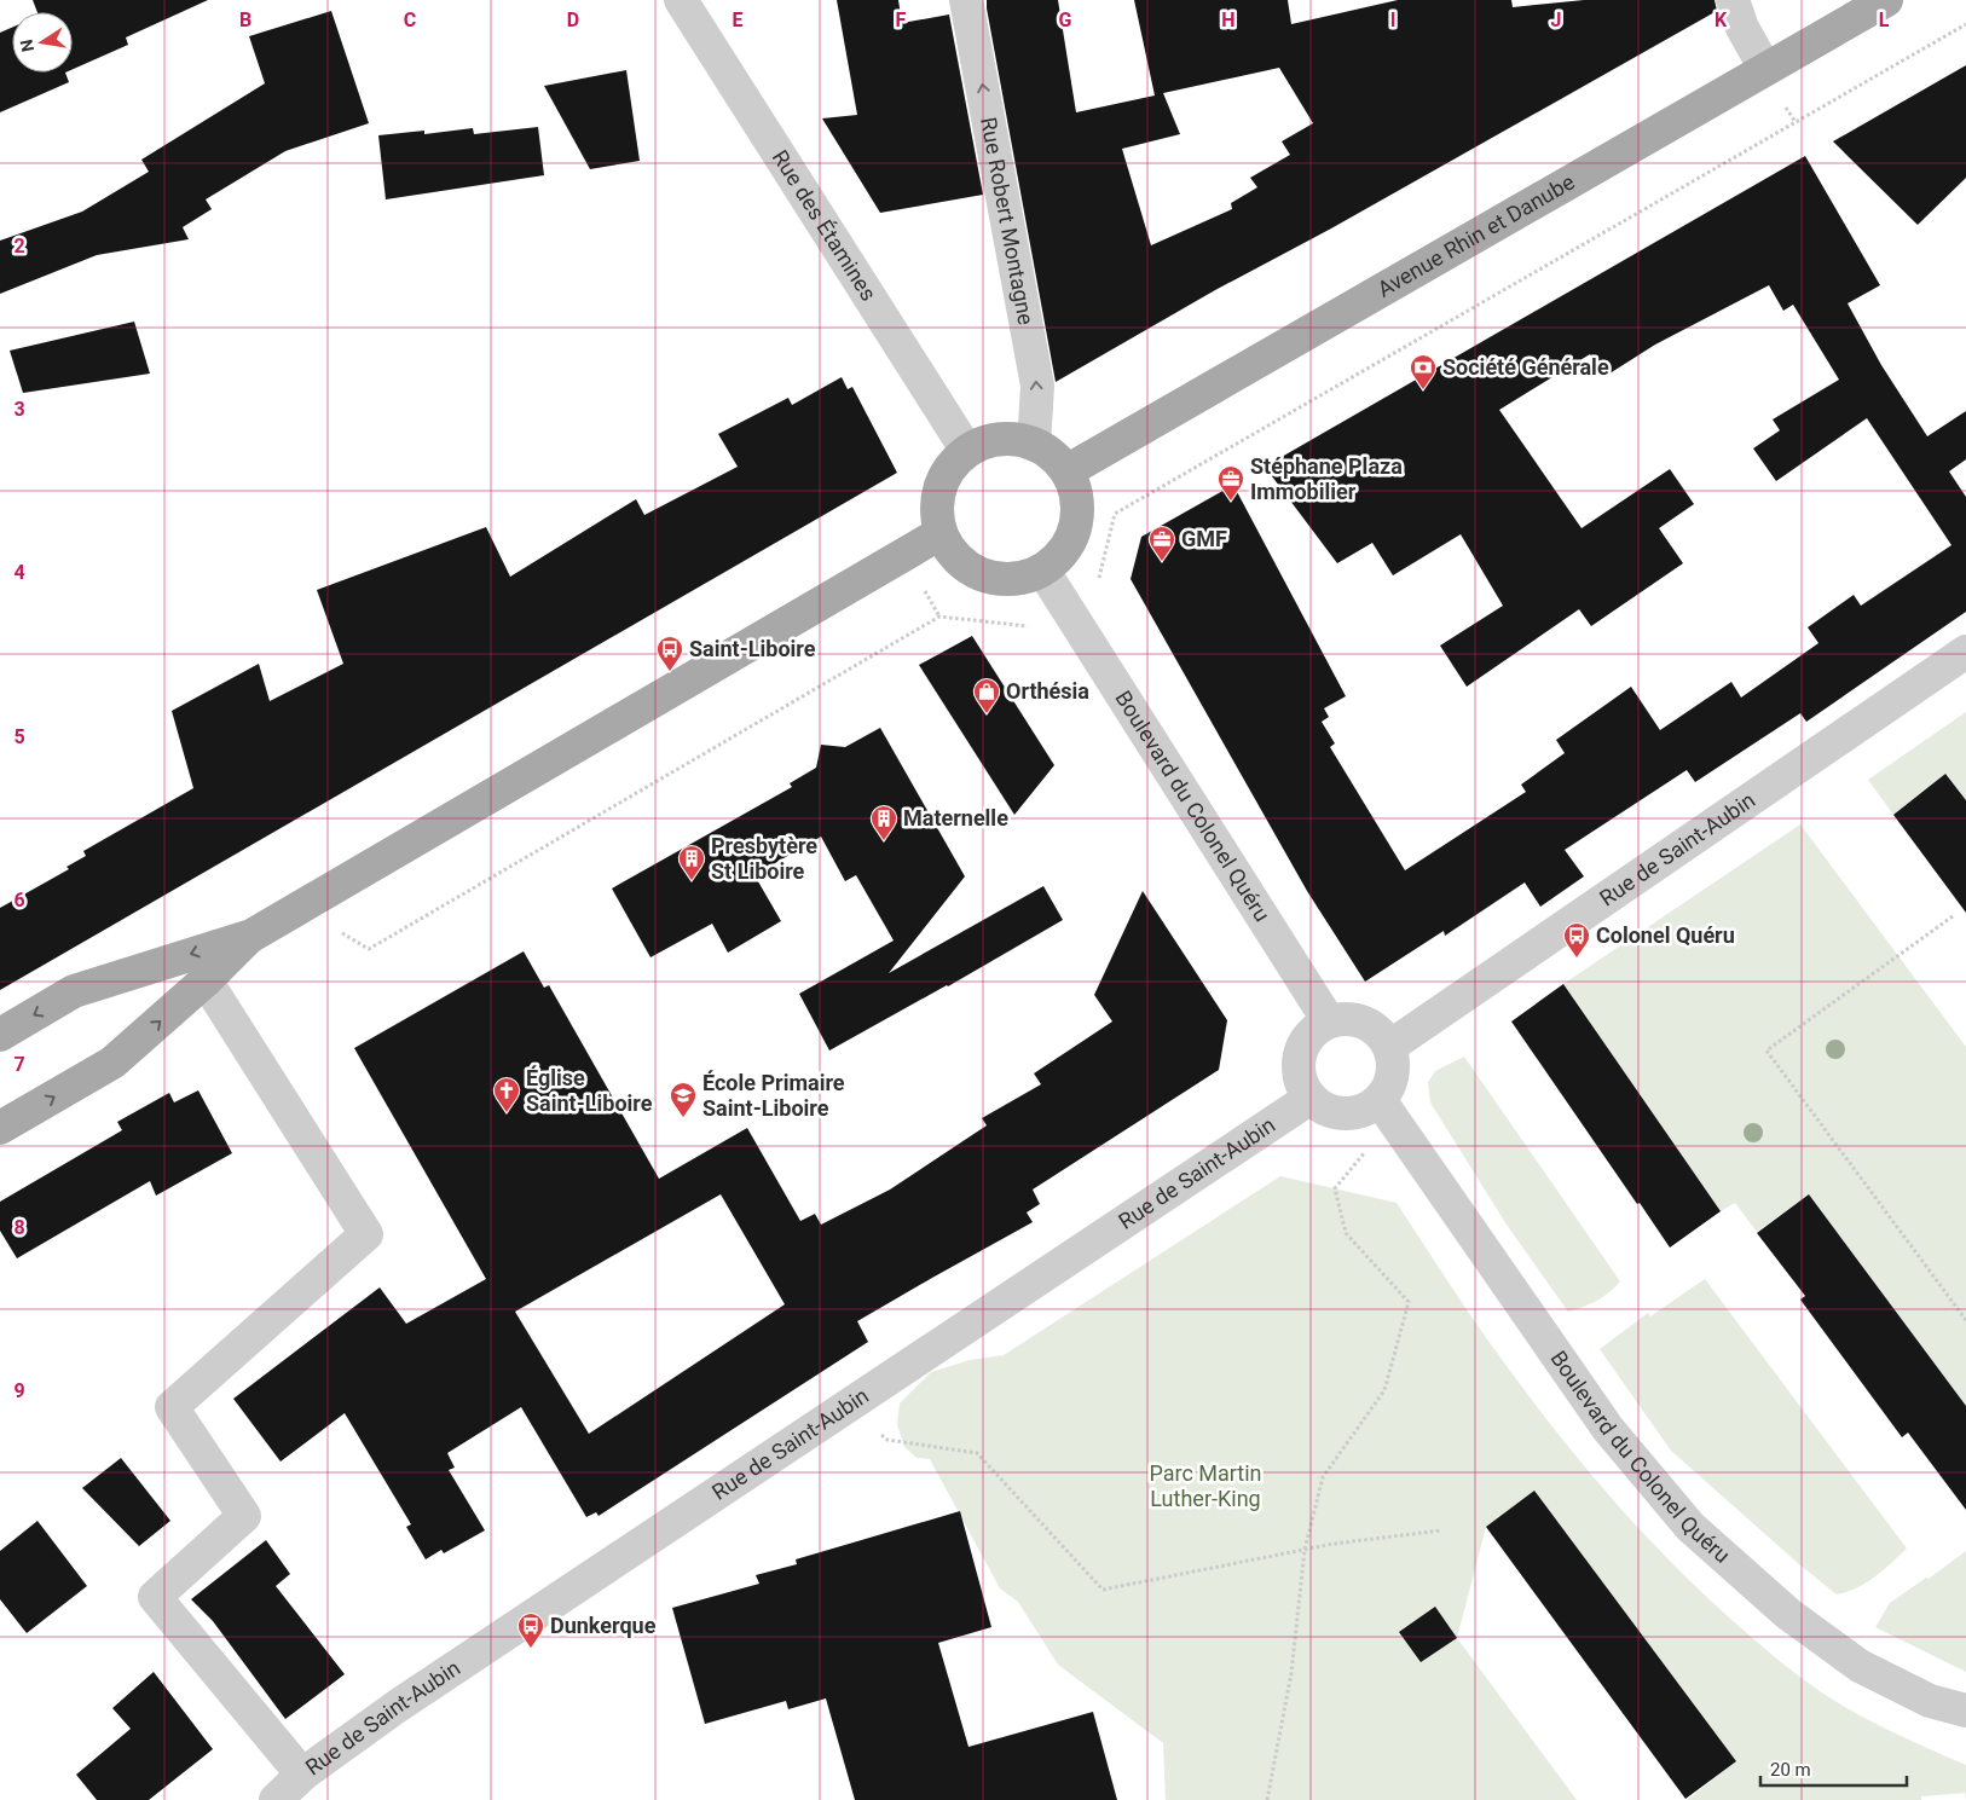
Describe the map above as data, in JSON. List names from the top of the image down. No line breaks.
{"streets":{"main road":["Avenue Rhin et Danube"],"street":["Rue Robert Montagne","Rue des Étamines","Boulevard du Colonel Quéru","Rue de Saint-Aubin"]},"crossings":[["Rue Robert Montagne","Rue des Étamines"],["Rue Robert Montagne","Avenue Rhin et Danube"],["Rue Robert Montagne","Boulevard du Colonel Quéru"],["Rue des Étamines","Avenue Rhin et Danube"],["Rue des Étamines","Boulevard du Colonel Quéru"],["Avenue Rhin et Danube","Boulevard du Colonel Quéru"],["Boulevard du Colonel Quéru","Rue de Saint-Aubin"]],"one_way":["Rue Robert Montagne"],"parks":["Parc Martin Luther-King"],"places":{"bank":["Société Générale"],"office":["Stéphane Plaza Immobilier","GMF"],"bus stop":["Saint-Liboire","Colonel Quéru","Dunkerque"],"shop":["Orthésia"],"building":["Maternelle","Presbytère St Liboire"],"church":["Église Saint-Liboire"],"school or university":["École Primaire Saint-Liboire"]},"scale_bar":"20 m","north":"left","grid":{"columns":["B","C","D","E","F","G","H","I","J","K","L"],"rows":["2","3","4","5","6","7","8","9"]}}
